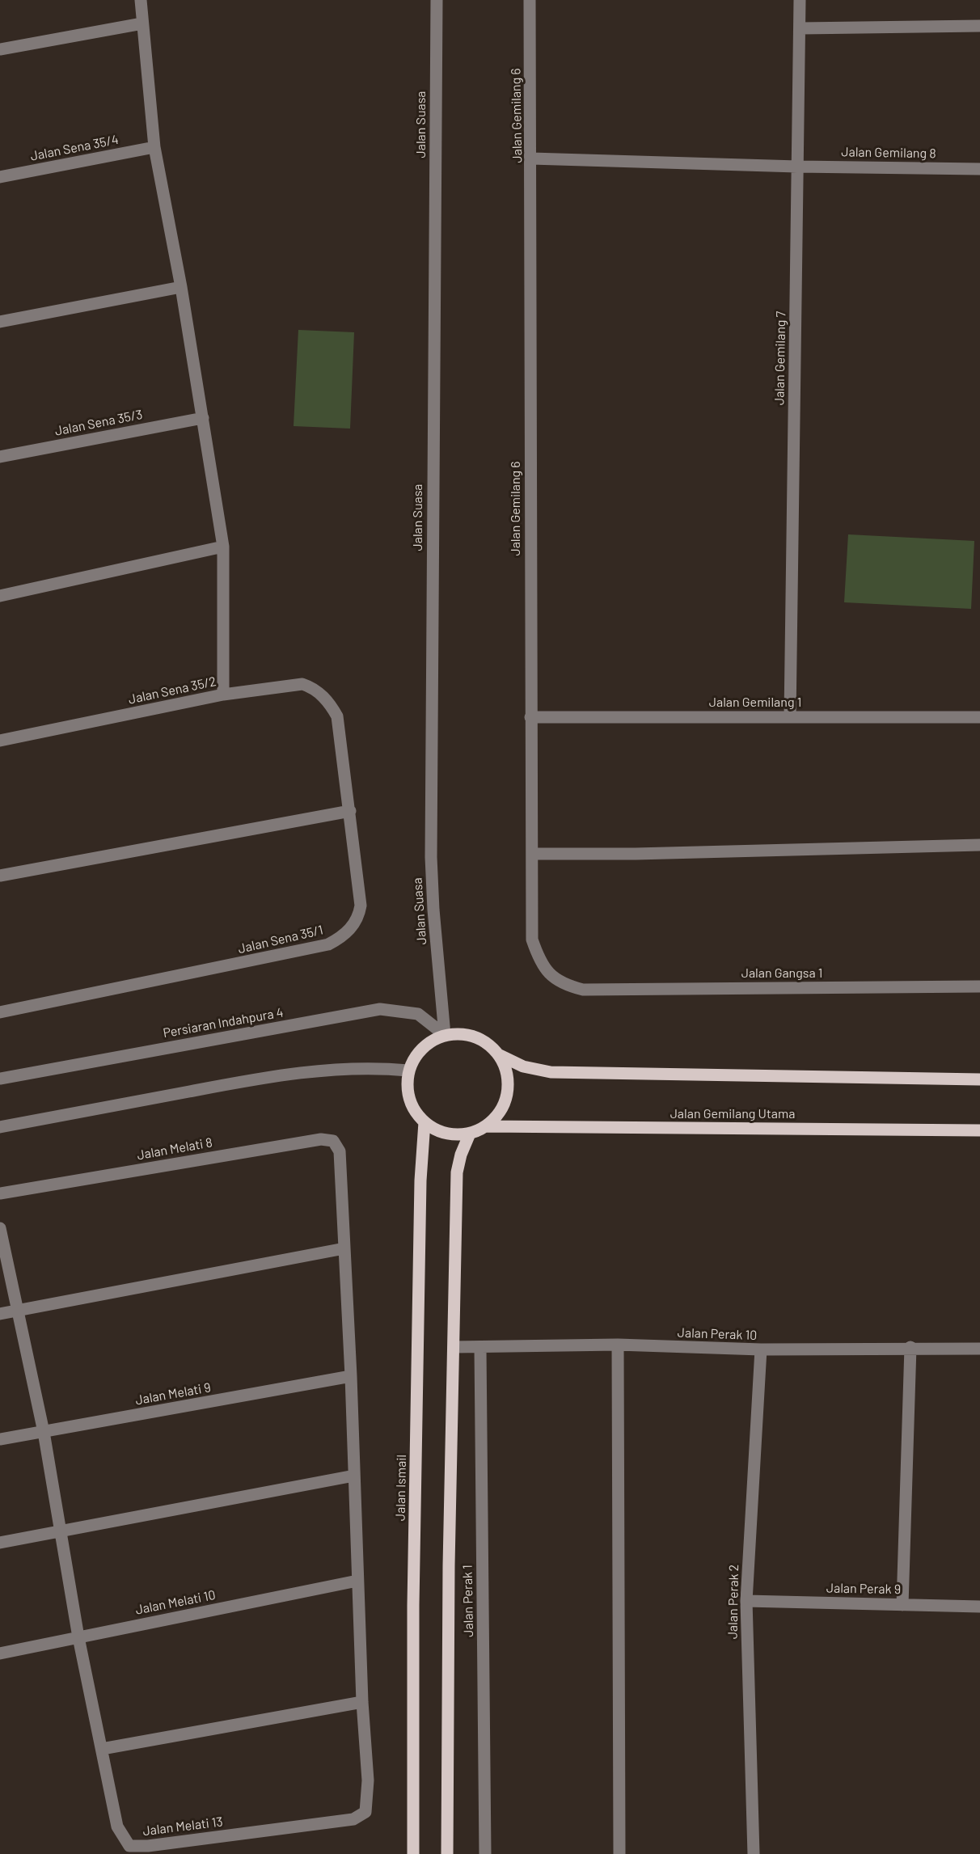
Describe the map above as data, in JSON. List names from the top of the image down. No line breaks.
{"streets":{"main road":["Jalan Gemilang Utama","Jalan Ismail"],"street":["Jalan Gemilang 6","Jalan Suasa","Jalan Sena 35/4","Jalan Gemilang 8","Jalan Gemilang 7","Jalan Sena 35/3","Jalan Sena 35/2","Jalan Gemilang 1","Jalan Sena 35/1","Jalan Gangsa 1","Persiaran Indahpura 4","Jalan Melati 8","Jalan Perak 10","Jalan Melati 9","Jalan Perak 9","Jalan Perak 1","Jalan Perak 2","Jalan Melati 10","Jalan Melati 13"]},"crossings":[["Jalan Gemilang 6","Jalan Gemilang 8"],["Jalan Gemilang 6","Jalan Gemilang 1"],["Jalan Gemilang 6","Jalan Gangsa 1"],["Jalan Suasa","Persiaran Indahpura 4"],["Jalan Suasa","Jalan Gemilang Utama"],["Jalan Suasa","Jalan Ismail"],["Jalan Gemilang 8","Jalan Gemilang 7"],["Jalan Gemilang 7","Jalan Gemilang 1"],["Jalan Sena 35/2","Jalan Sena 35/1"],["Persiaran Indahpura 4","Jalan Gemilang Utama"],["Persiaran Indahpura 4","Jalan Ismail"],["Jalan Gemilang Utama","Jalan Ismail"],["Jalan Perak 10","Jalan Perak 1"],["Jalan Perak 10","Jalan Perak 2"],["Jalan Melati 9","Jalan Melati 13"],["Jalan Perak 9","Jalan Perak 2"],["Jalan Melati 10","Jalan Melati 13"]]}
